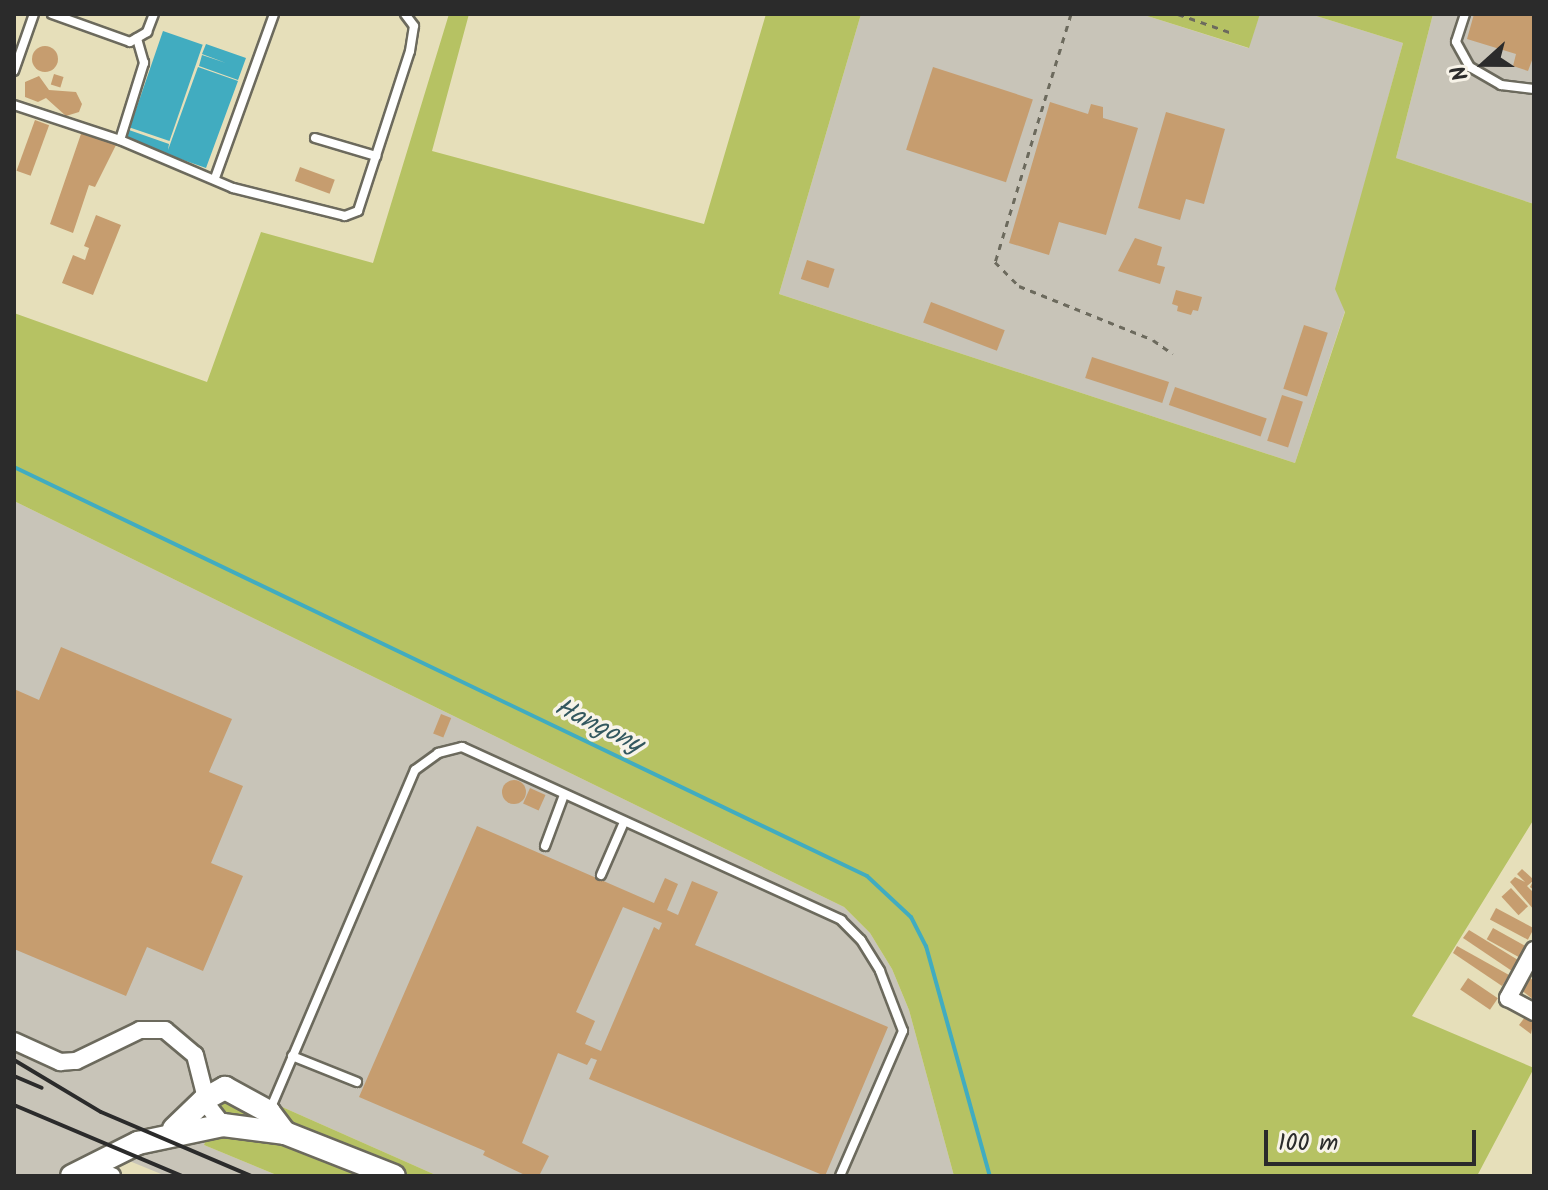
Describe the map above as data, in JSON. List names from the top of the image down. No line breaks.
{"water":["Hangony"],"scale_bar":"100 m","north":"left"}
